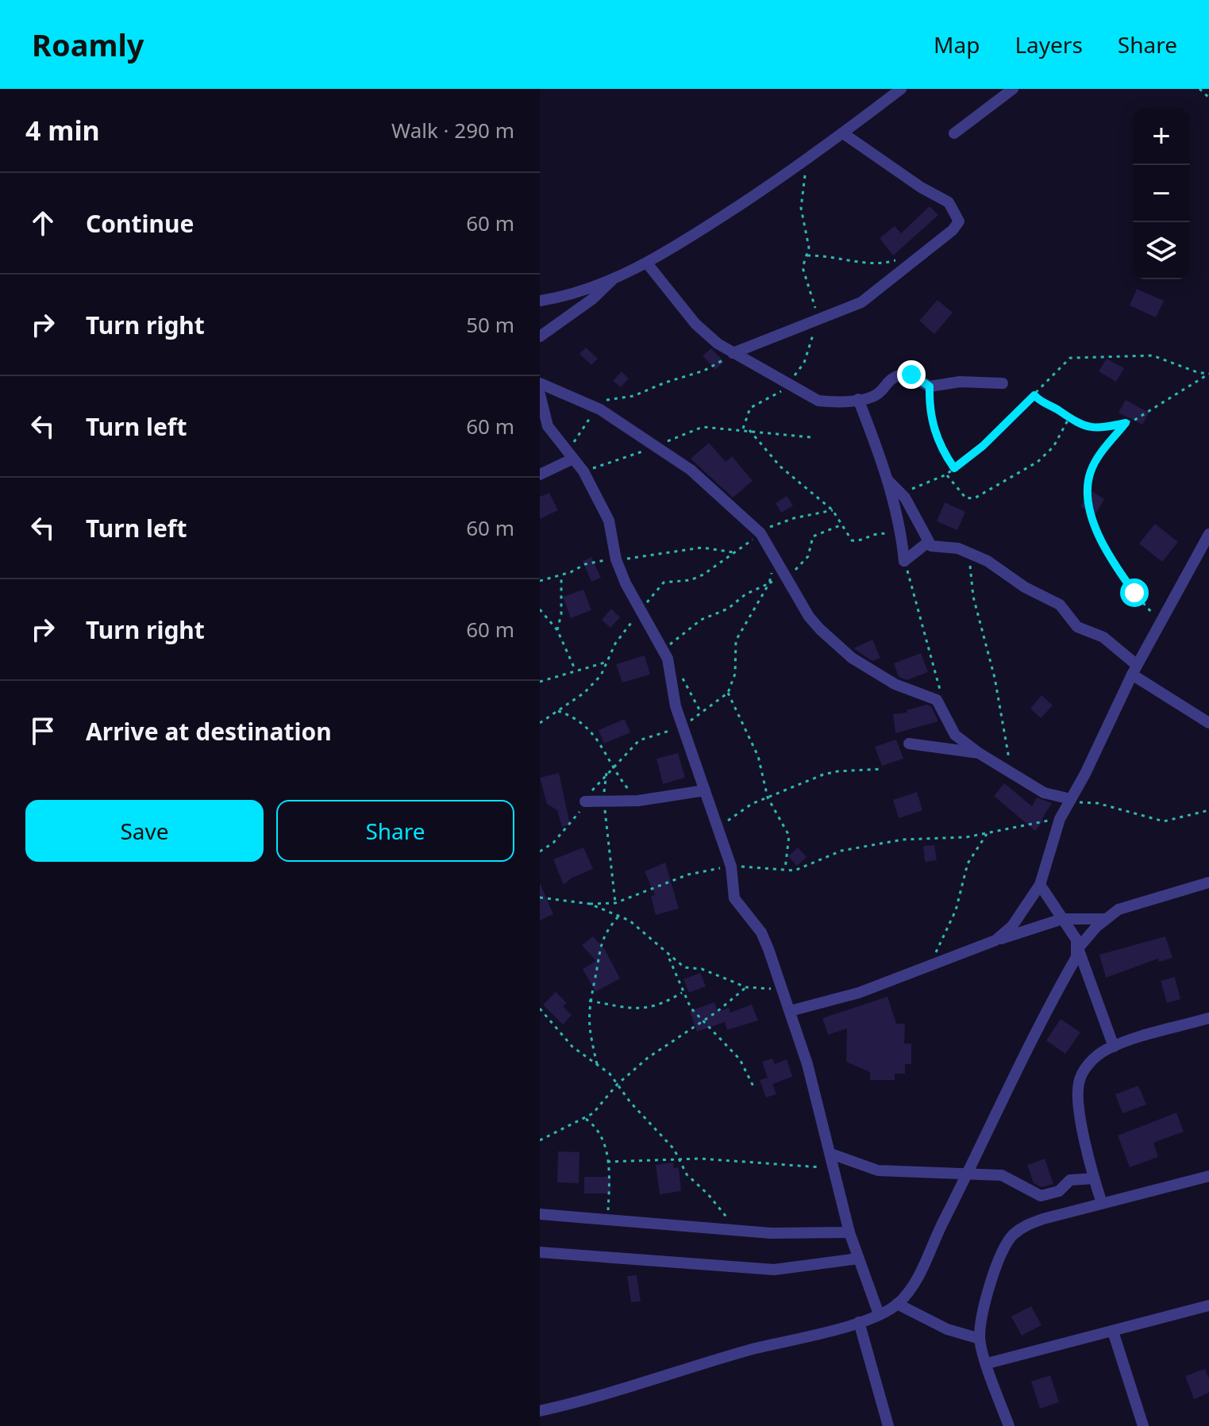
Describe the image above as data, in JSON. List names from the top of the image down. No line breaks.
{"page":{"header":"Roamly","nav":["Map","Layers","Share"],"heading":["4 min","Walk · 290 m"],"map_buttons":["+","−"],"list":[["Continue","60 m"],["Turn right","50 m"],["Turn left","60 m"],["Turn left","60 m"],["Turn right","60 m"],"Arrive at destination"],"buttons":["Save","Share"]}}
